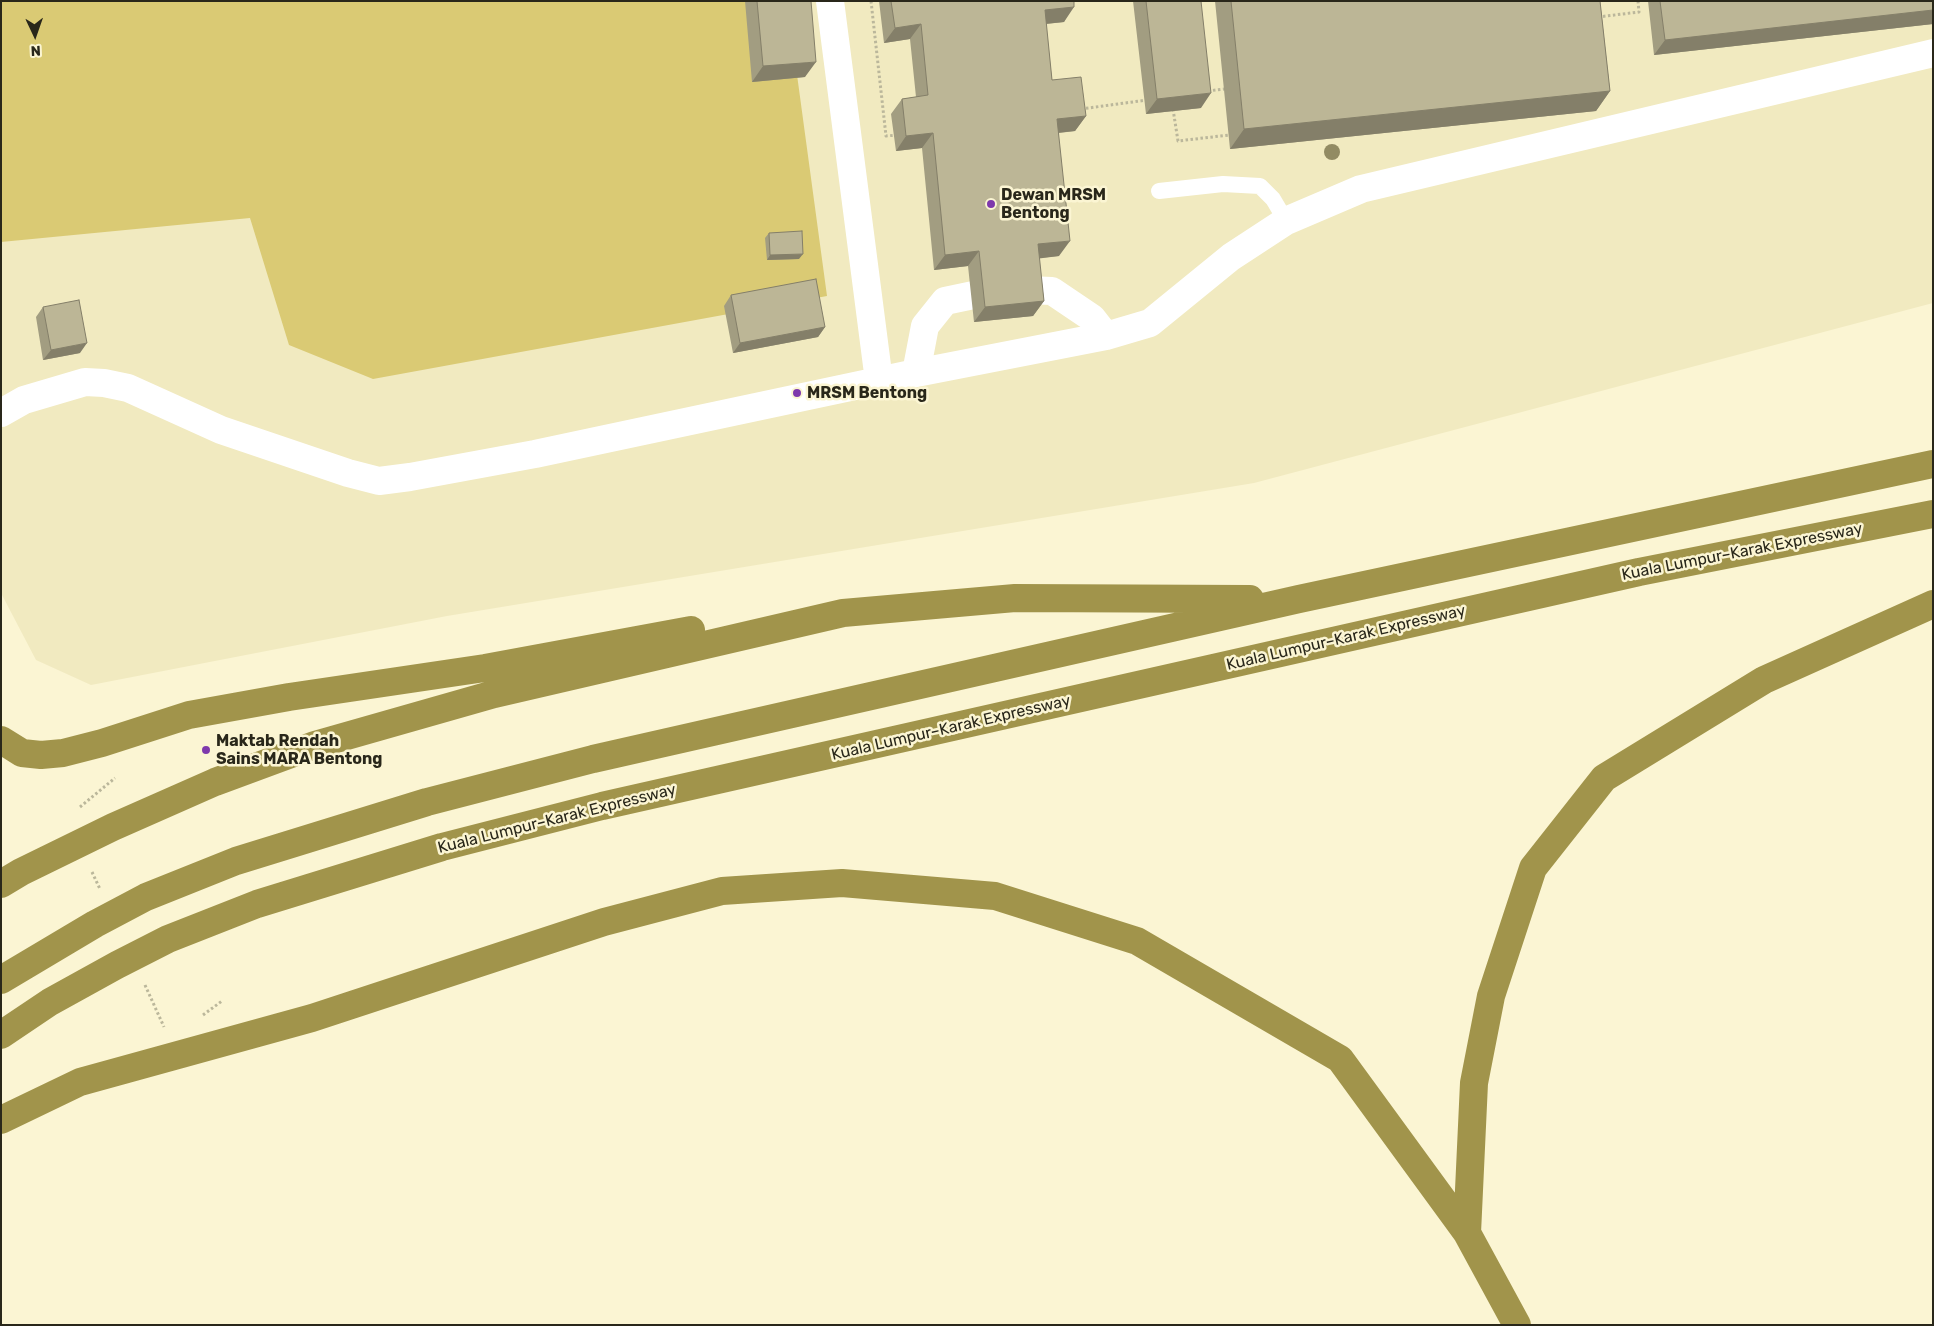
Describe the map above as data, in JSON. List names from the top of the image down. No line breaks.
{"streets":{"highway":["Kuala Lumpur–Karak Expressway"]},"places":["Dewan MRSM Bentong","MRSM Bentong","Maktab Rendah Sains MARA Bentong"],"north":"bottom"}
